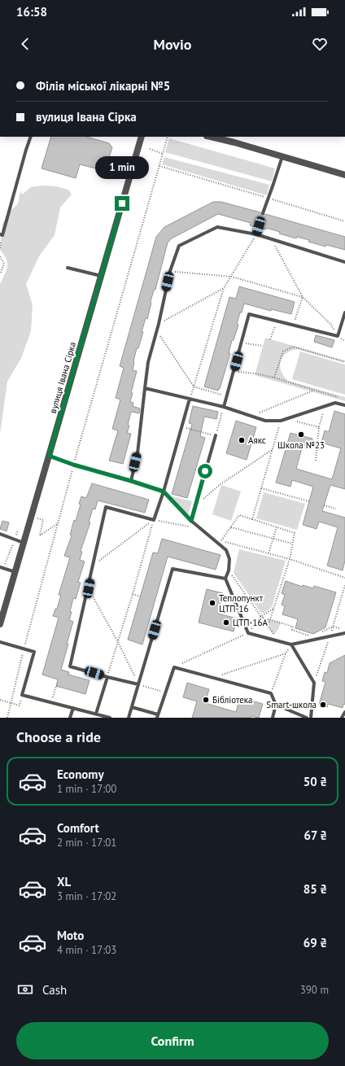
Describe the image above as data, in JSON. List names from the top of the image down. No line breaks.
{"streets":{"street":["вулиця Івана Сірка"]},"places":["Школа №23","Аякс","Теплопункт ЦТП-16","ЦТП-16А","Бібліотека","Smart-школа"],"page":{"status":"16:58","header":"Movio","banner":["Філія міської лікарні №5","вулиця Івана Сірка"],"bubble":"1 min","heading":"Choose a ride","list":[{"name":"Economy","note":"1 min · 17:00","value":"50 ₴"},{"name":"Comfort","note":"2 min · 17:01","value":"67 ₴"},{"name":"XL","note":"3 min · 17:02","value":"85 ₴"},{"name":"Moto","note":"4 min · 17:03","value":"69 ₴"}],"pay":["Cash","390 m"],"buttons":"Confirm"}}
